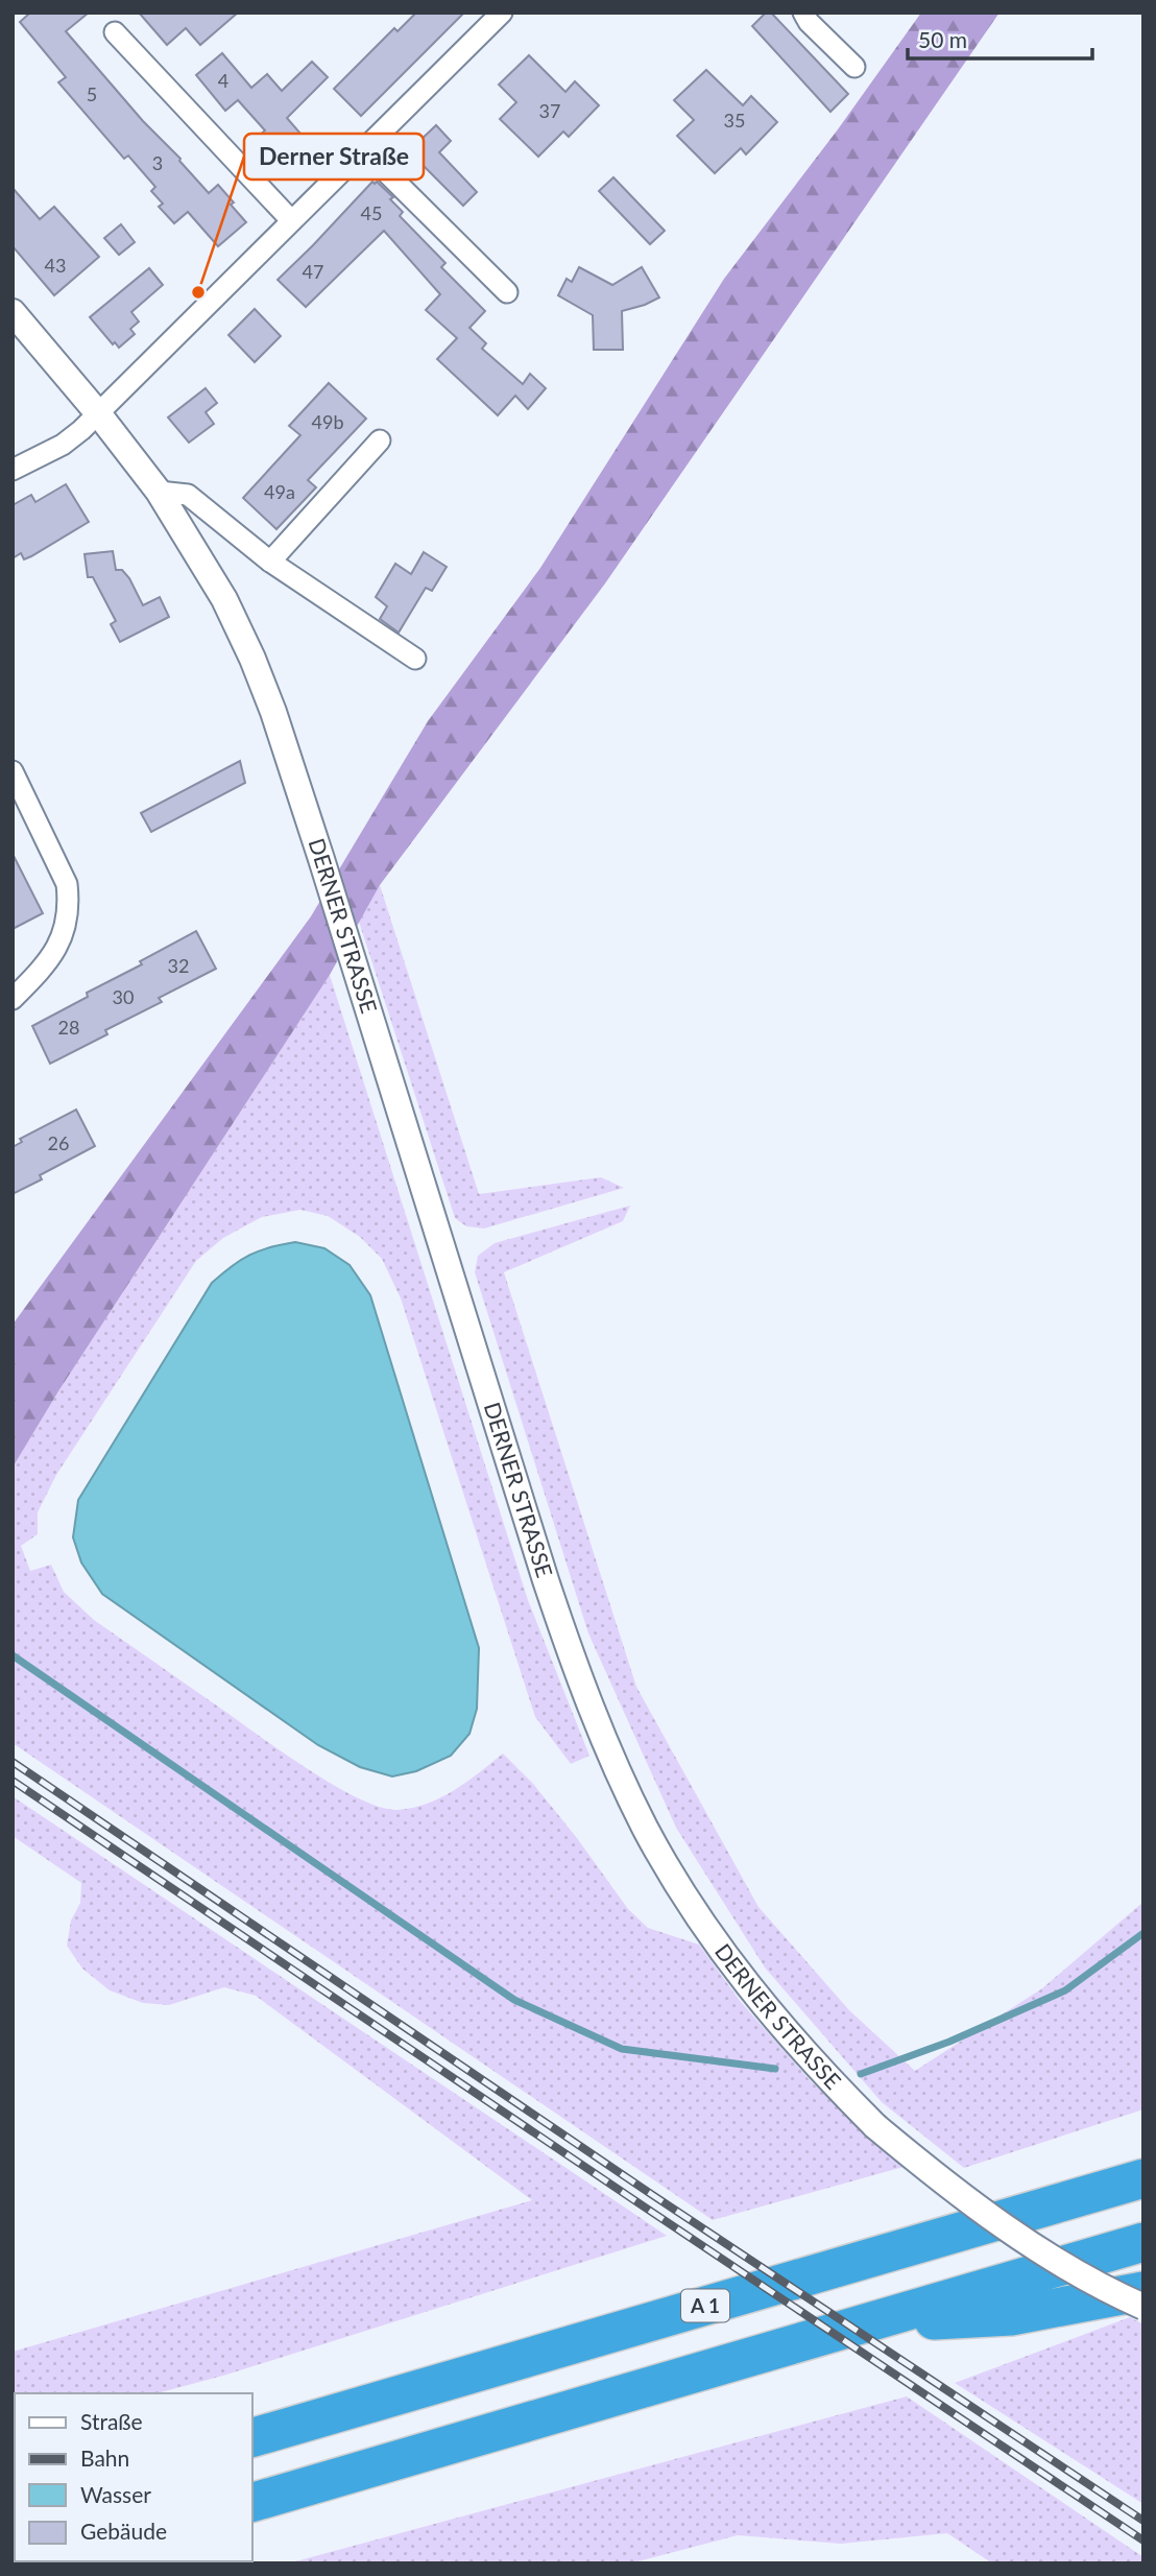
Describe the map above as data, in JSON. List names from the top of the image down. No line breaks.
{"streets":{"highway":["A 1"],"street":["DERNER STRASSE"]},"places":["Derner Straße"],"house_numbers":["4","5","37","35","3","45","43","47","49b","49a","32","30","28","26"],"legend":["Straße","Bahn","Wasser","Gebäude"],"scale_bar":"50 m"}
